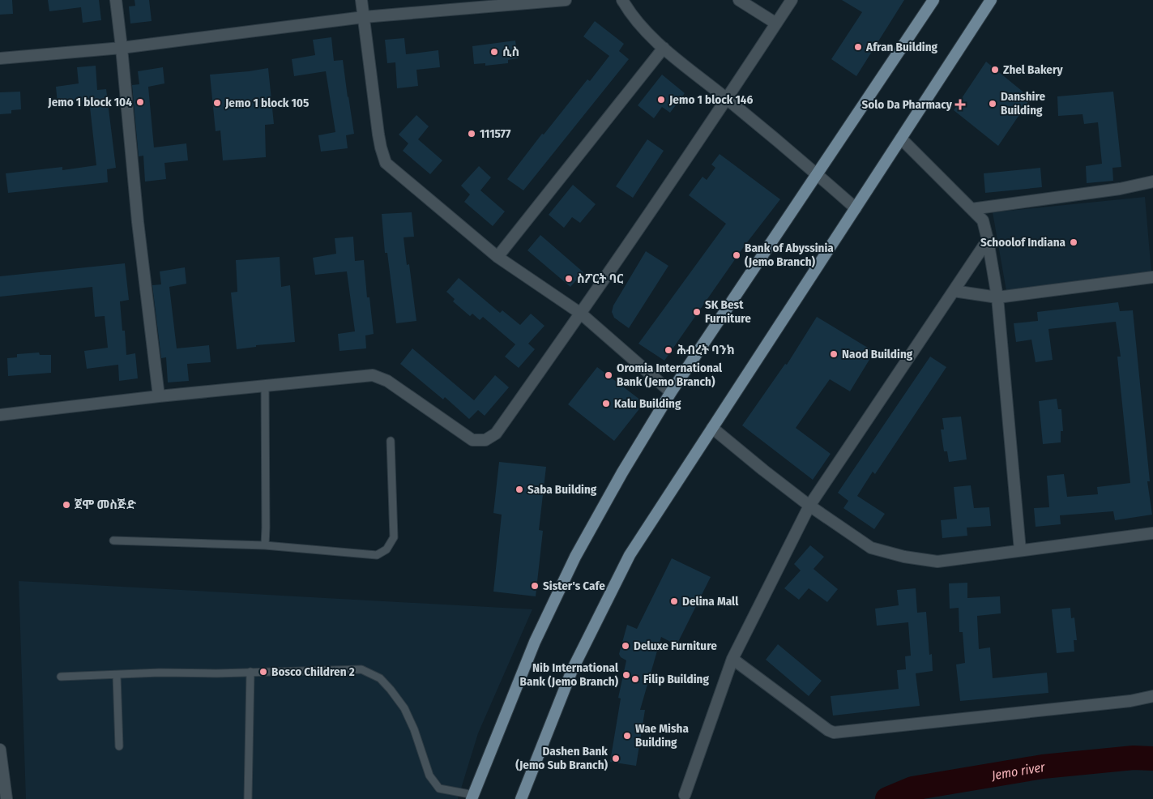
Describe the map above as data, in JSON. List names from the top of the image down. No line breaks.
{"water":["Jemo river"],"places":{"other":["Afran Building","ሲስ","Zhel Bakery","Jemo 1 block 146","Jemo 1 block 104","Jemo 1 block 105","Danshire Building","111577","Schoolof Indiana","Bank of Abyssinia (Jemo Branch)","ስፖርት ባር","SK Best Furniture","ሕብረት ባንክ","Naod Building","Oromia International Bank (Jemo Branch)","Kalu Building","Saba Building","ጀሞ መስጅድ","Sister's Cafe","Delina Mall","Deluxe Furniture","Bosco Children 2","Nib International Bank (Jemo Branch)","Filip Building","Wae Misha Building","Dashen Bank (Jemo Sub Branch)"],"health":["Solo Da Pharmacy"]}}
